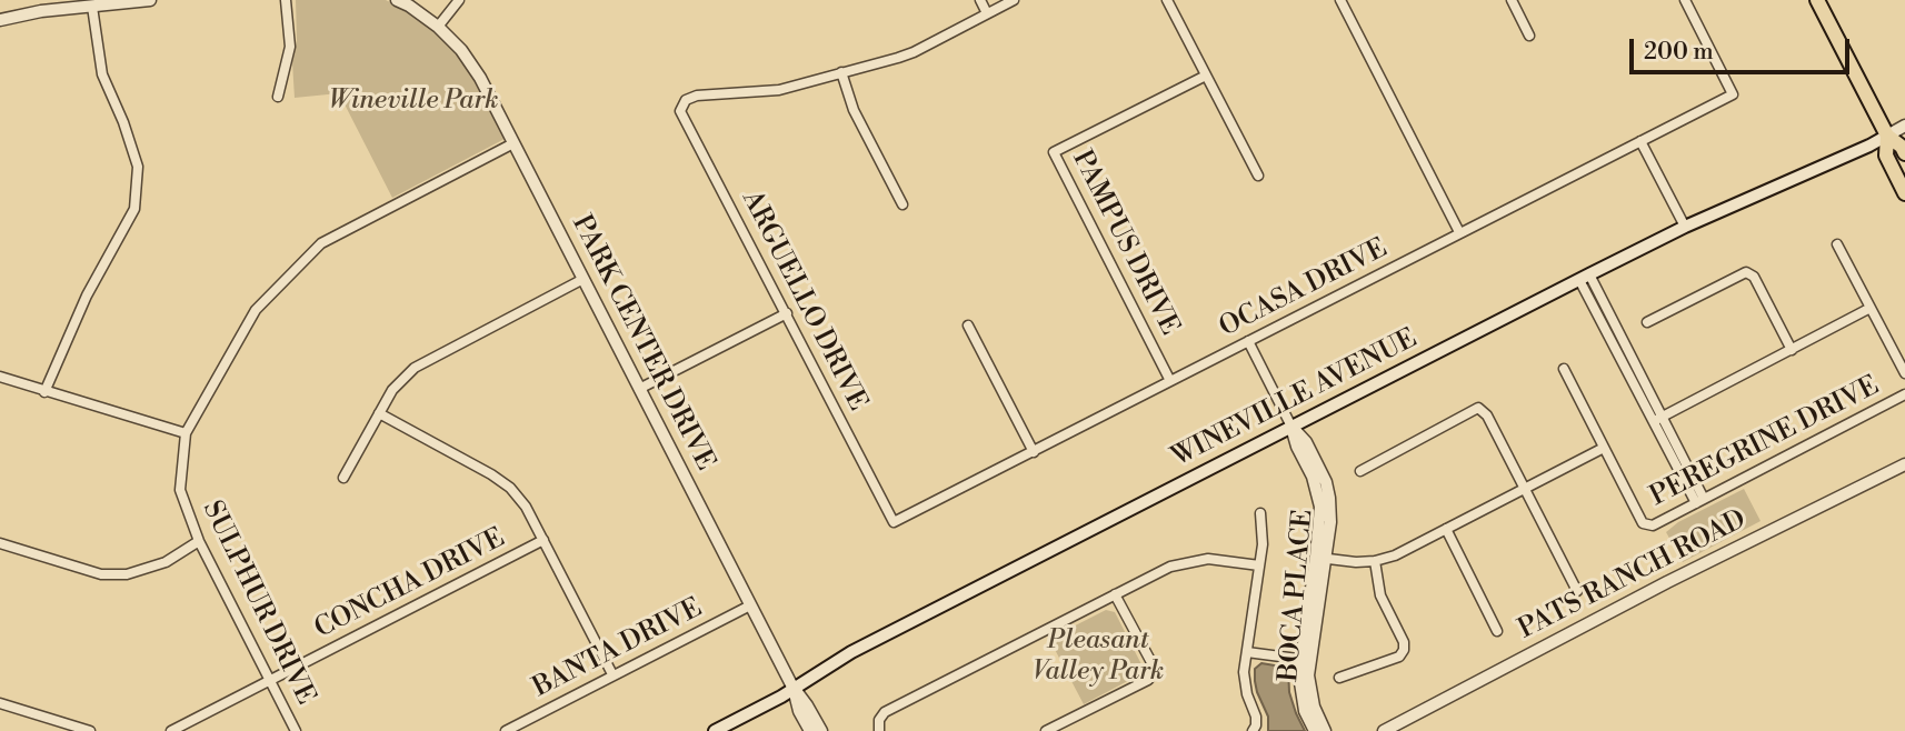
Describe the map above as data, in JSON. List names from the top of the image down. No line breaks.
{"streets":{"main road":["WINEVILLE AVENUE"],"street":["PAMPUS DRIVE","OCASA DRIVE","ARGUELLO DRIVE","PARK CENTER DRIVE","PEREGRINE DRIVE","PATS RANCH ROAD","CONCHA DRIVE","BOCA PLACE","SULPHUR DRIVE","BANTA DRIVE"]},"crossings":[["PAMPUS DRIVE","OCASA DRIVE"],["OCASA DRIVE","ARGUELLO DRIVE"],["OCASA DRIVE","BOCA PLACE"],["PARK CENTER DRIVE","WINEVILLE AVENUE"],["PARK CENTER DRIVE","SULPHUR DRIVE"],["PARK CENTER DRIVE","BANTA DRIVE"],["WINEVILLE AVENUE","BOCA PLACE"],["CONCHA DRIVE","SULPHUR DRIVE"]],"parks":["Wineville Park","Pleasant Valley Park"],"scale_bar":"200 m"}
